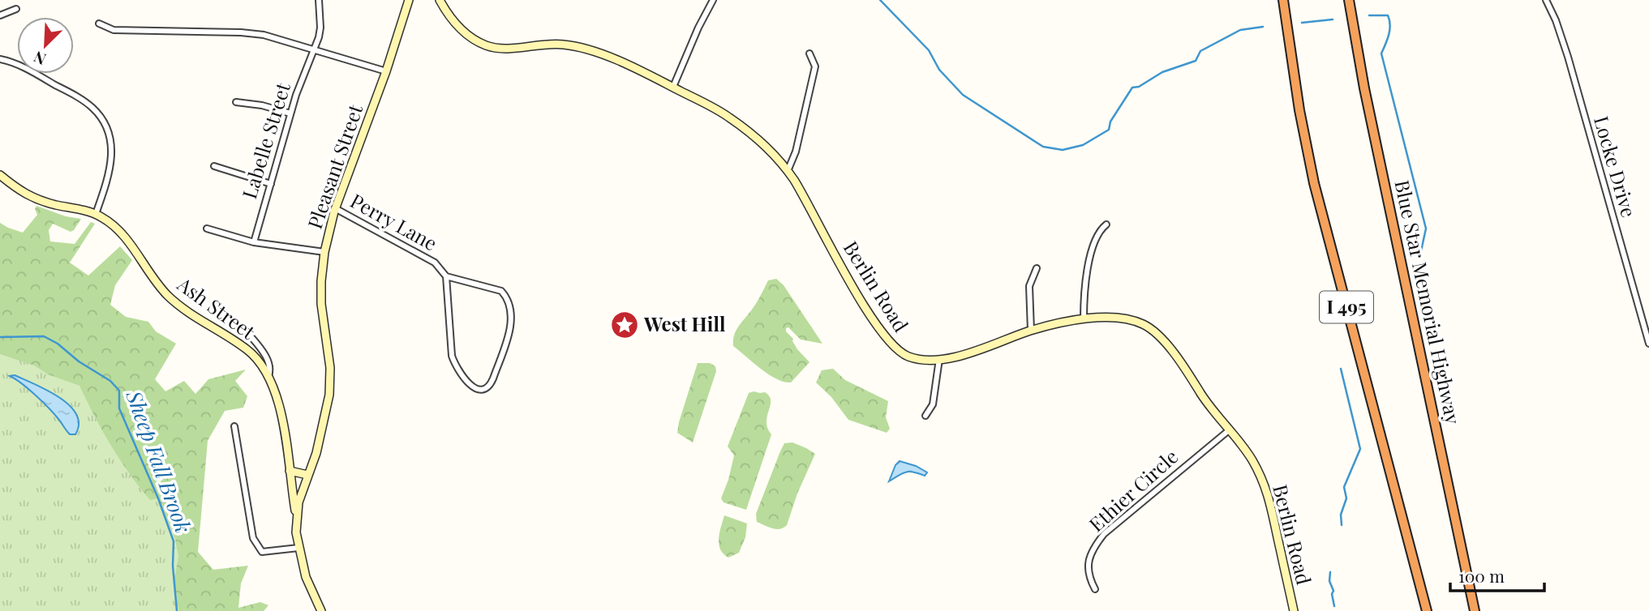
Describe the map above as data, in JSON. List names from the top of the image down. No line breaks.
{"streets":{"highway":["Blue Star Memorial Highway","I 495"],"street":["Labelle Street","Pleasant Street","Locke Drive","Perry Lane","Berlin Road","Ash Street","Ethier Circle"]},"crossings":[["Pleasant Street","Perry Lane"],["Pleasant Street","Ash Street"],["Berlin Road","Ethier Circle"]],"water":["Sheep Fall Brook"],"places":{"place":["West Hill"]},"scale_bar":"100 m","north":"bottom left"}
